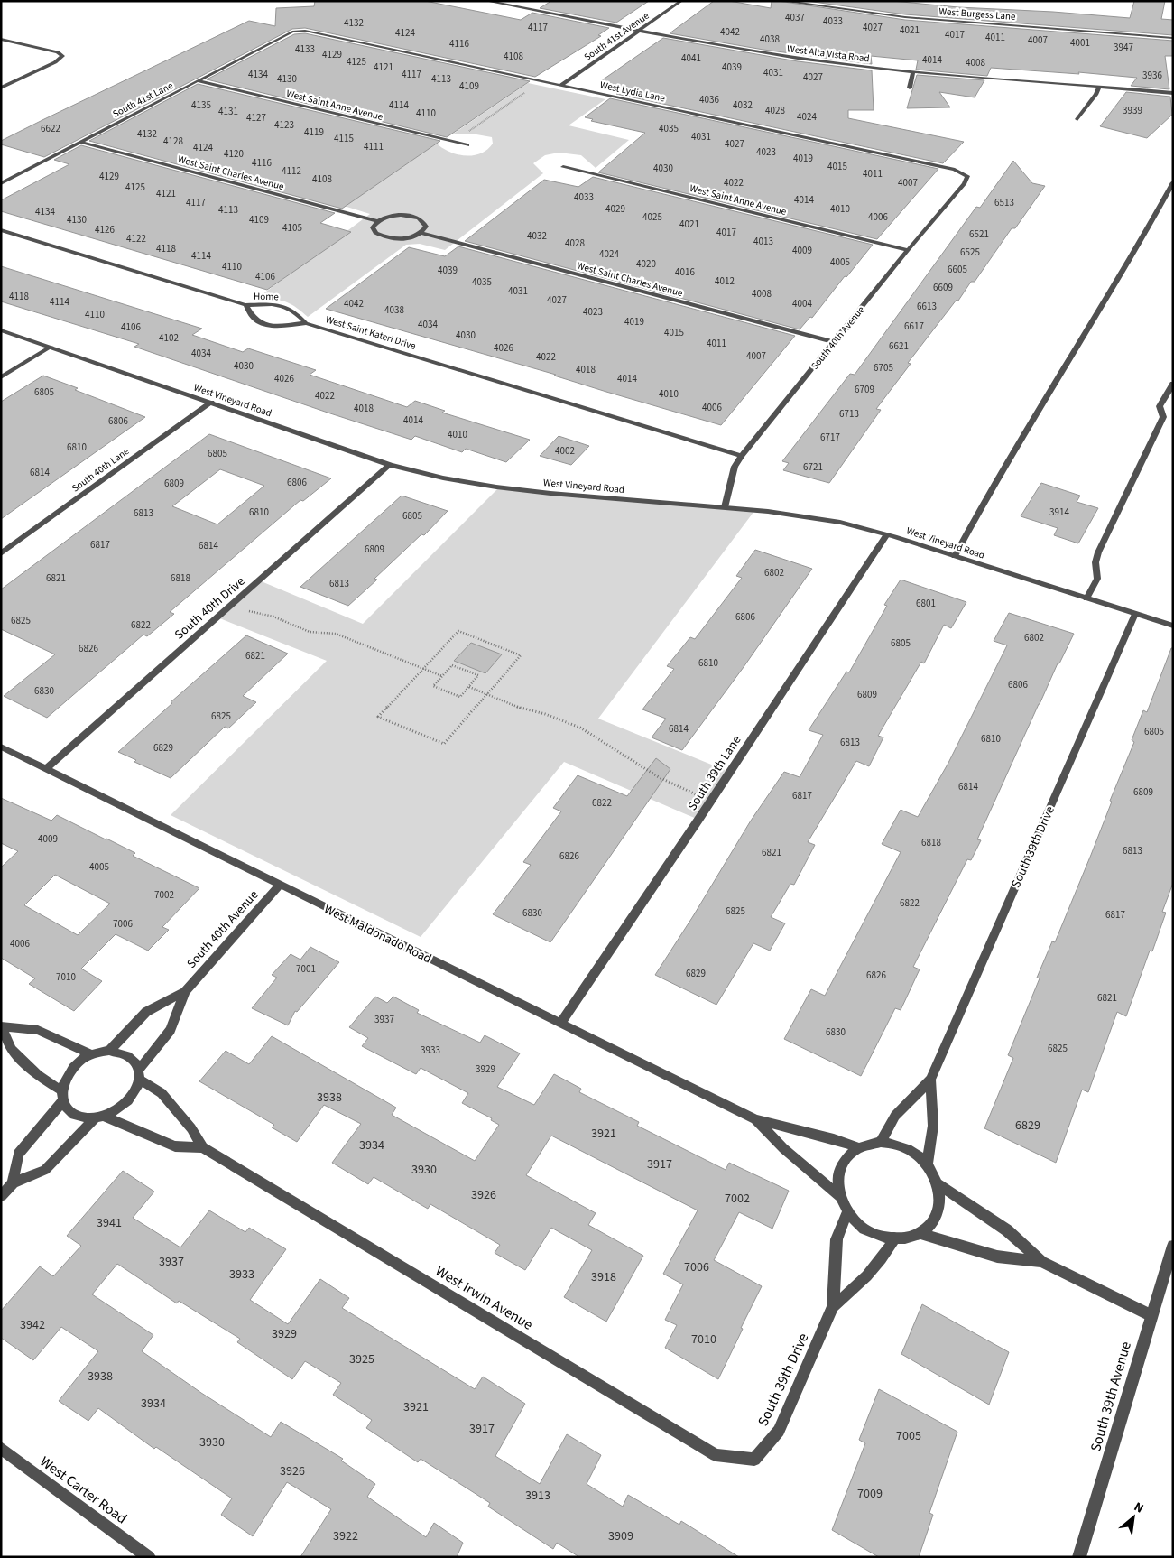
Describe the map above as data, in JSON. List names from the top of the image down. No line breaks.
{"streets":{"street":["West Burgess Lane","South 41st Avenue","West Alta Vista Road","West Lydia Lane","South 41st Lane","West Saint Anne Avenue","West Saint Charles Avenue","Home","West Saint Kateri Drive","South 40th Avenue","West Vineyard Road","South 40th Lane","South 40th Drive","South 39th Lane","South 39th Drive","West Maldonado Road","West Irwin Avenue","South 39th Avenue","West Carter Road"]},"crossings":[["South 41st Avenue","West Alta Vista Road"],["South 41st Avenue","West Lydia Lane"],["West Lydia Lane","South 41st Lane"],["West Lydia Lane","South 40th Avenue"],["South 41st Lane","West Saint Anne Avenue"],["South 41st Lane","West Saint Charles Avenue"],["West Saint Anne Avenue","South 40th Avenue"],["West Saint Charles Avenue","South 40th Avenue"],["Home","West Saint Kateri Drive"],["West Saint Kateri Drive","South 40th Avenue"],["South 40th Avenue","West Vineyard Road"],["South 40th Avenue","West Maldonado Road"],["South 40th Avenue","West Irwin Avenue"],["West Vineyard Road","South 40th Lane"],["West Vineyard Road","South 40th Drive"],["West Vineyard Road","South 39th Lane"],["West Vineyard Road","South 39th Drive"],["South 40th Drive","West Maldonado Road"],["South 39th Lane","West Maldonado Road"],["South 39th Drive","West Maldonado Road"],["South 39th Drive","West Irwin Avenue"]],"house_numbers":["4037","4033","4132","4117","4027","4021","4042","4124","4017","4011","4038","4007","4001","4116","3947","4133","4129","4108","4041","4014","4125","4008","4121","4039","4031","4134","4117","3936","4027","4130","4113","4109","4036","4135","4114","4032","4028","3939","4131","4110","4024","4127","4123","6622","4035","4119","4132","4031","4115","4128","4027","4111","4124","4023","4120","4019","4116","4015","4030","4112","4011","4129","4108","4022","4007","4125","4121","4033","4014","4117","6513","4029","4010","4113","4134","4025","4006","4130","4109","4021","4105","4126","4017","6521","4032","4122","4013","4028","4118","4009","6525","4024","4114","4005","4020","4110","6605","4039","4016","4106","4012","4035","6609","4031","4008","4118","4027","4114","4042","4004","6613","4038","4023","4110","4019","4034","6617","4106","4015","4030","4102","4011","6621","4026","4034","4007","4022","4030","6705","4018","4026","4014","6709","6805","4010","4022","4006","4018","6713","4014","6806","4010","6717","6810","4002","6805","6721","6814","6806","6809","6810","3914","6813","6805","6817","6814","6809","6802","6821","6818","6813","6801","6806","6825","6822","6802","6805","6826","6821","6810","6806","6830","6809","6825","6814","6805","6810","6813","6829","6814","6809","6817","6822","4009","6818","6813","6821","6826","4005","7002","6822","6825","6830","6817","7006","4006","7001","6829","6826","7010","6821","3937","6830","6825","3933","3929","3938","6829","3921","3934","3917","3930","3926","7002","3941","3937","7006","3933","3918","3942","3929","7010","3925","3938","3934","3921","3917","7005","3930","3926","7009","3913","3922","3909"],"north":"top right"}
